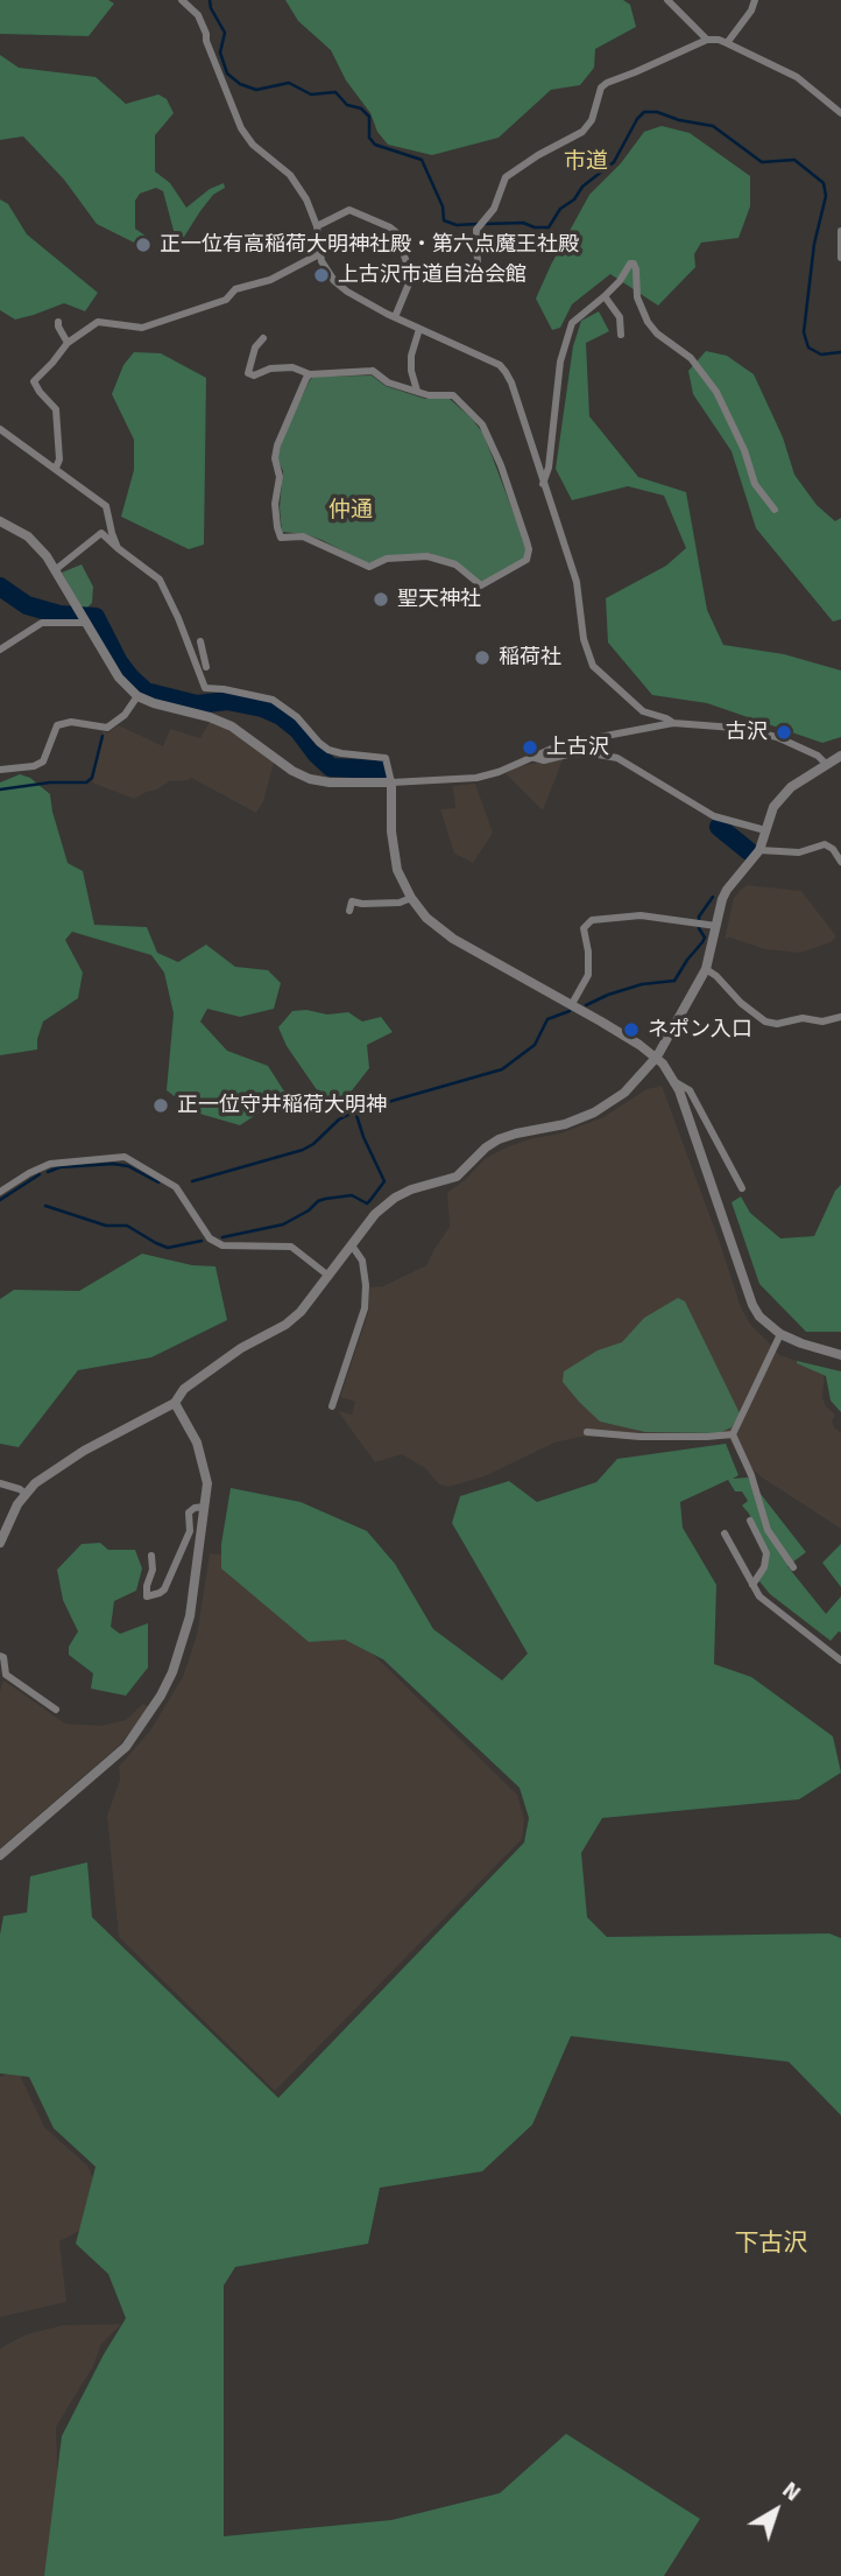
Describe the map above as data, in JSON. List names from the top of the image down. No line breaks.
{"districts":["市道","仲通","下古沢"],"places":["正一位有高稲荷大明神社殿・第六点魔王社殿","上古沢市道自治会館","聖天神社","稲荷社","古沢","上古沢","ネポン入口","正一位守井稲荷大明神"],"north":"top right"}
